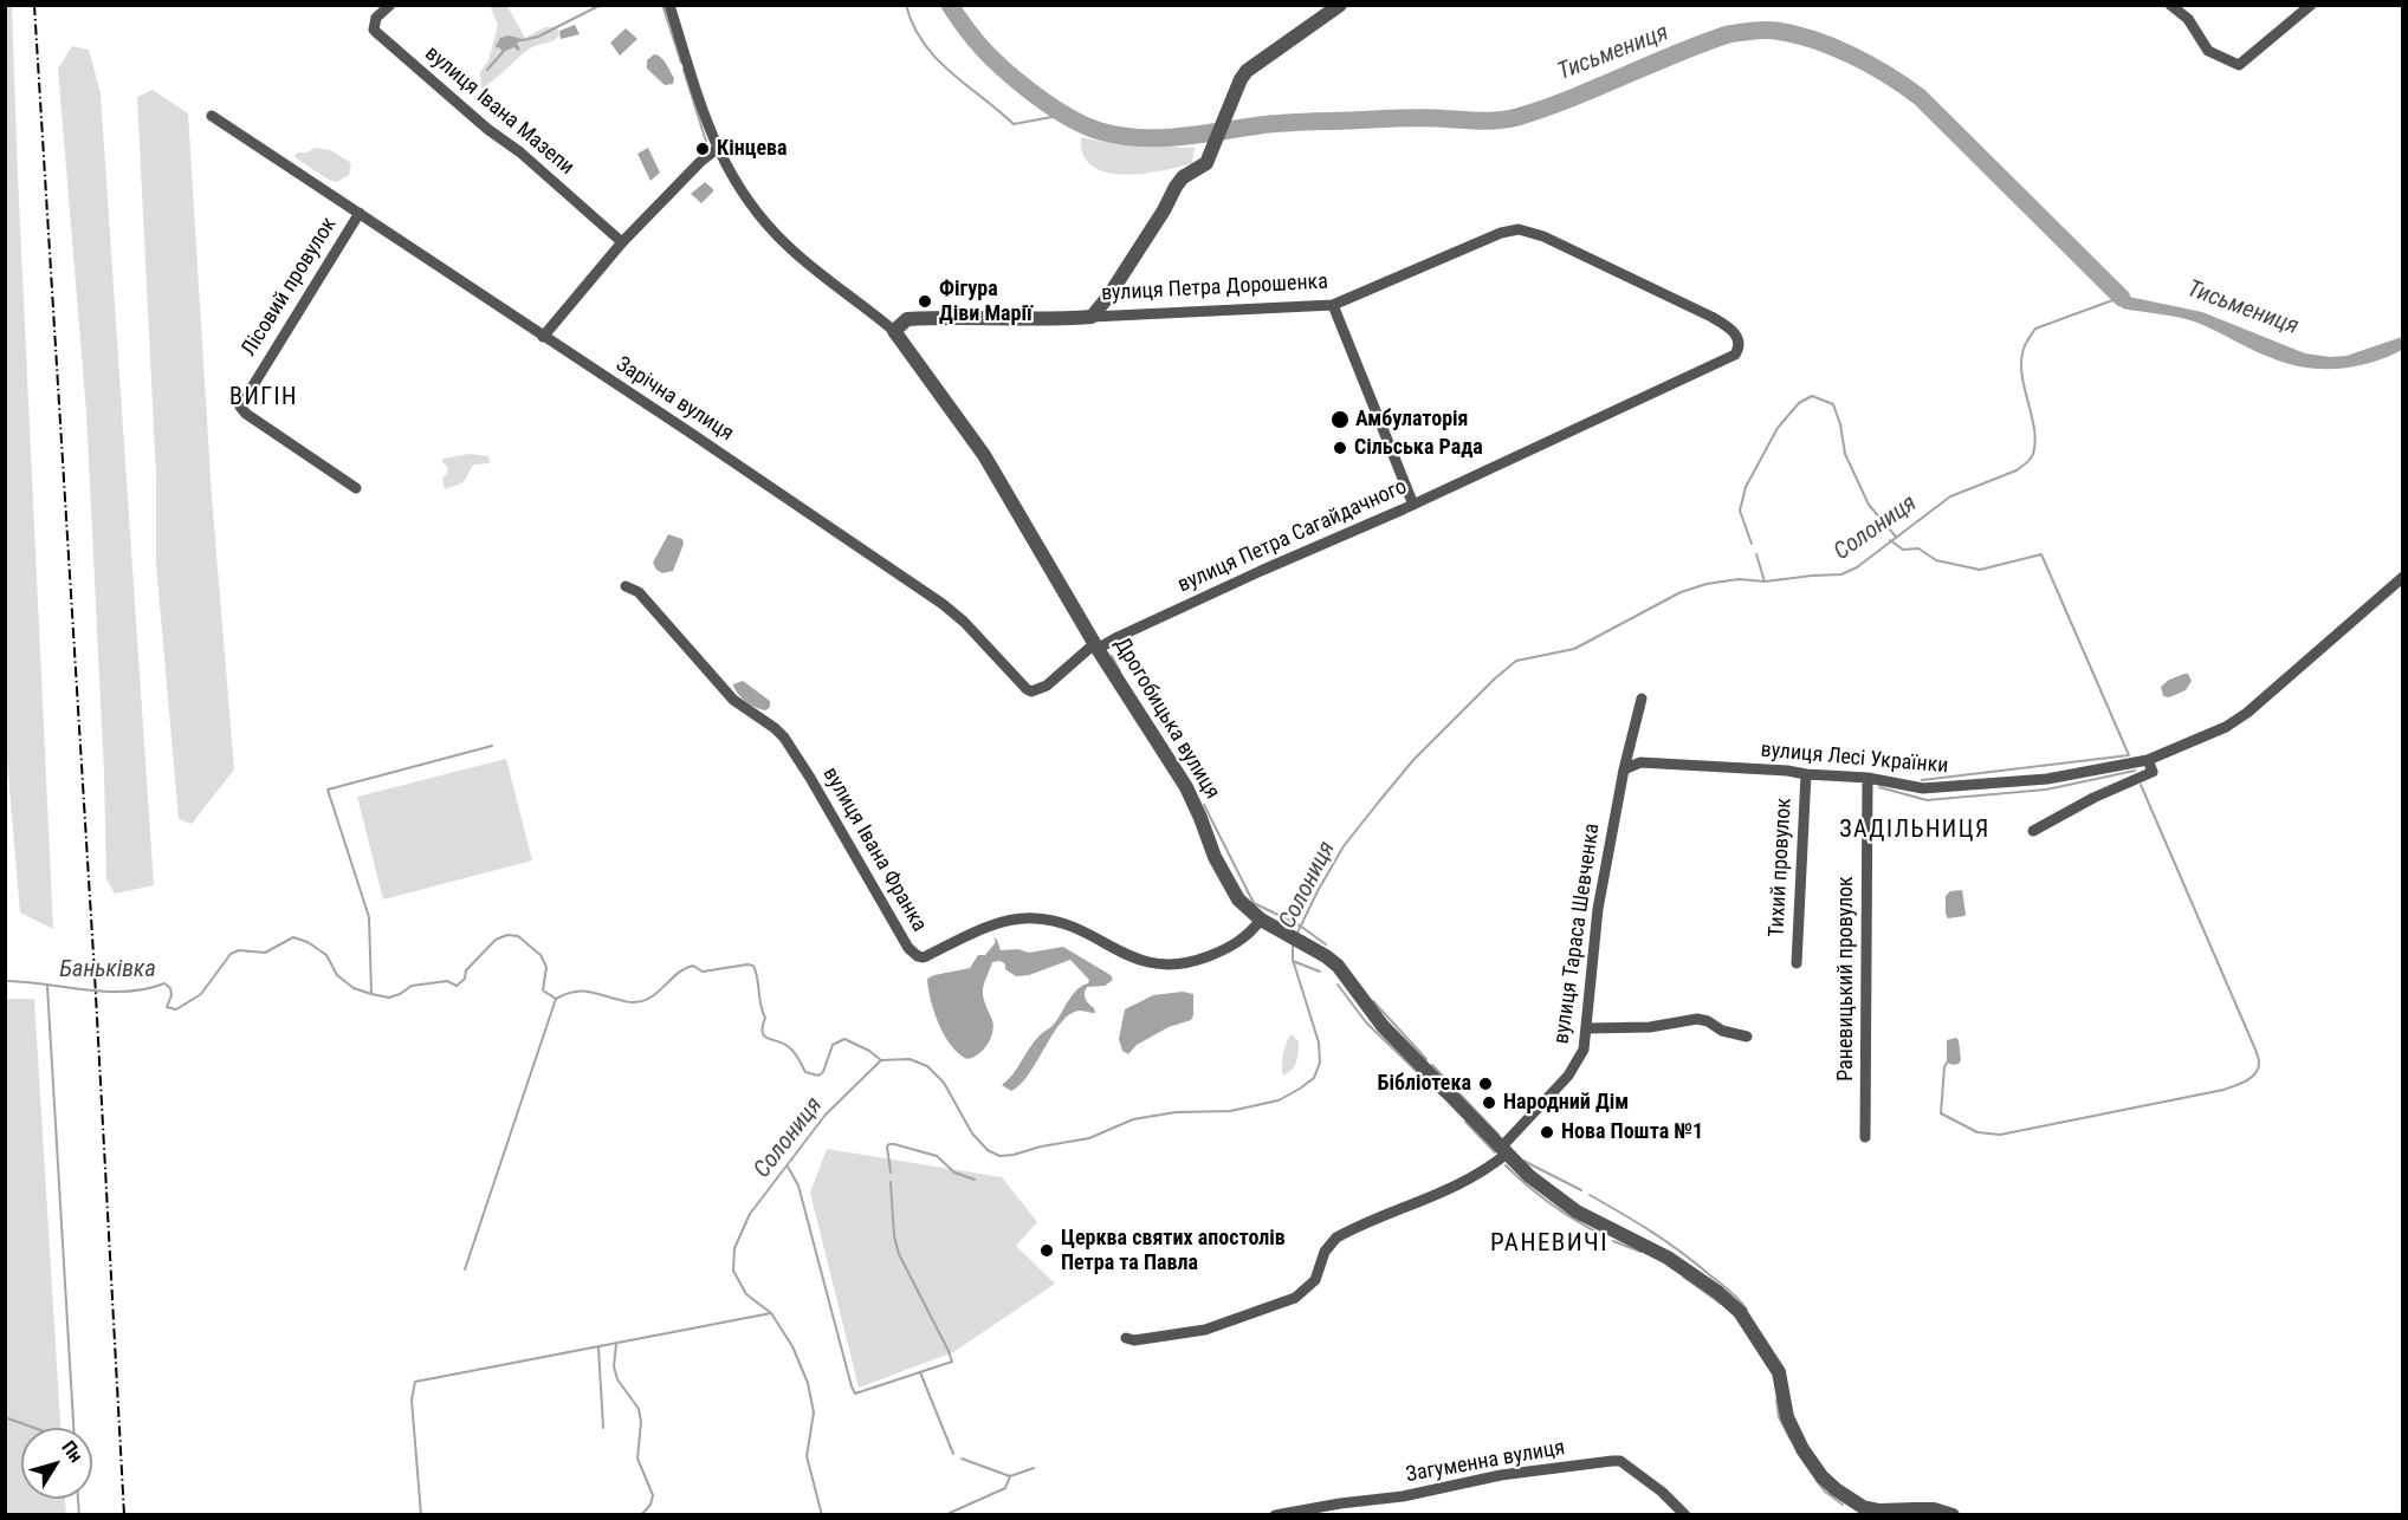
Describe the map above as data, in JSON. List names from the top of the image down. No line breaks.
{"streets":{"street":["вулиця Івана Мазепи","Лісовий провулок","вулиця Петра Дорошенка","Зарічна вулиця","вулиця Петра Сагайдачного","Дрогобицька вулиця","вулиця Лесі Українки","вулиця Івана Франка","Тихий провулок","вулиця Тараса Шевченка","Раневицький провулок","Загуменна вулиця"]},"crossings":[["Лісовий провулок","Зарічна вулиця"],["вулиця Петра Дорошенка","вулиця Петра Сагайдачного"],["вулиця Петра Дорошенка","Дрогобицька вулиця"],["Зарічна вулиця","вулиця Петра Сагайдачного"],["Зарічна вулиця","Дрогобицька вулиця"],["вулиця Петра Сагайдачного","Дрогобицька вулиця"],["Дрогобицька вулиця","вулиця Івана Франка"],["Дрогобицька вулиця","вулиця Тараса Шевченка"],["вулиця Лесі Українки","Тихий провулок"],["вулиця Лесі Українки","вулиця Тараса Шевченка"],["вулиця Лесі Українки","Раневицький провулок"]],"districts":["ВИГІН","ЗАДІЛЬНИЦЯ","РАНЕВИЧІ"],"water":["Тисьмениця","Солониця","Баньківка"],"places":["Кінцева","Фігура Діви Марії","Амбулаторія","Сільська Рада","Бібліотека","Народний Дім","Нова Пошта №1","Церква святих апостолів Петра та Павла"],"north":"top right"}
